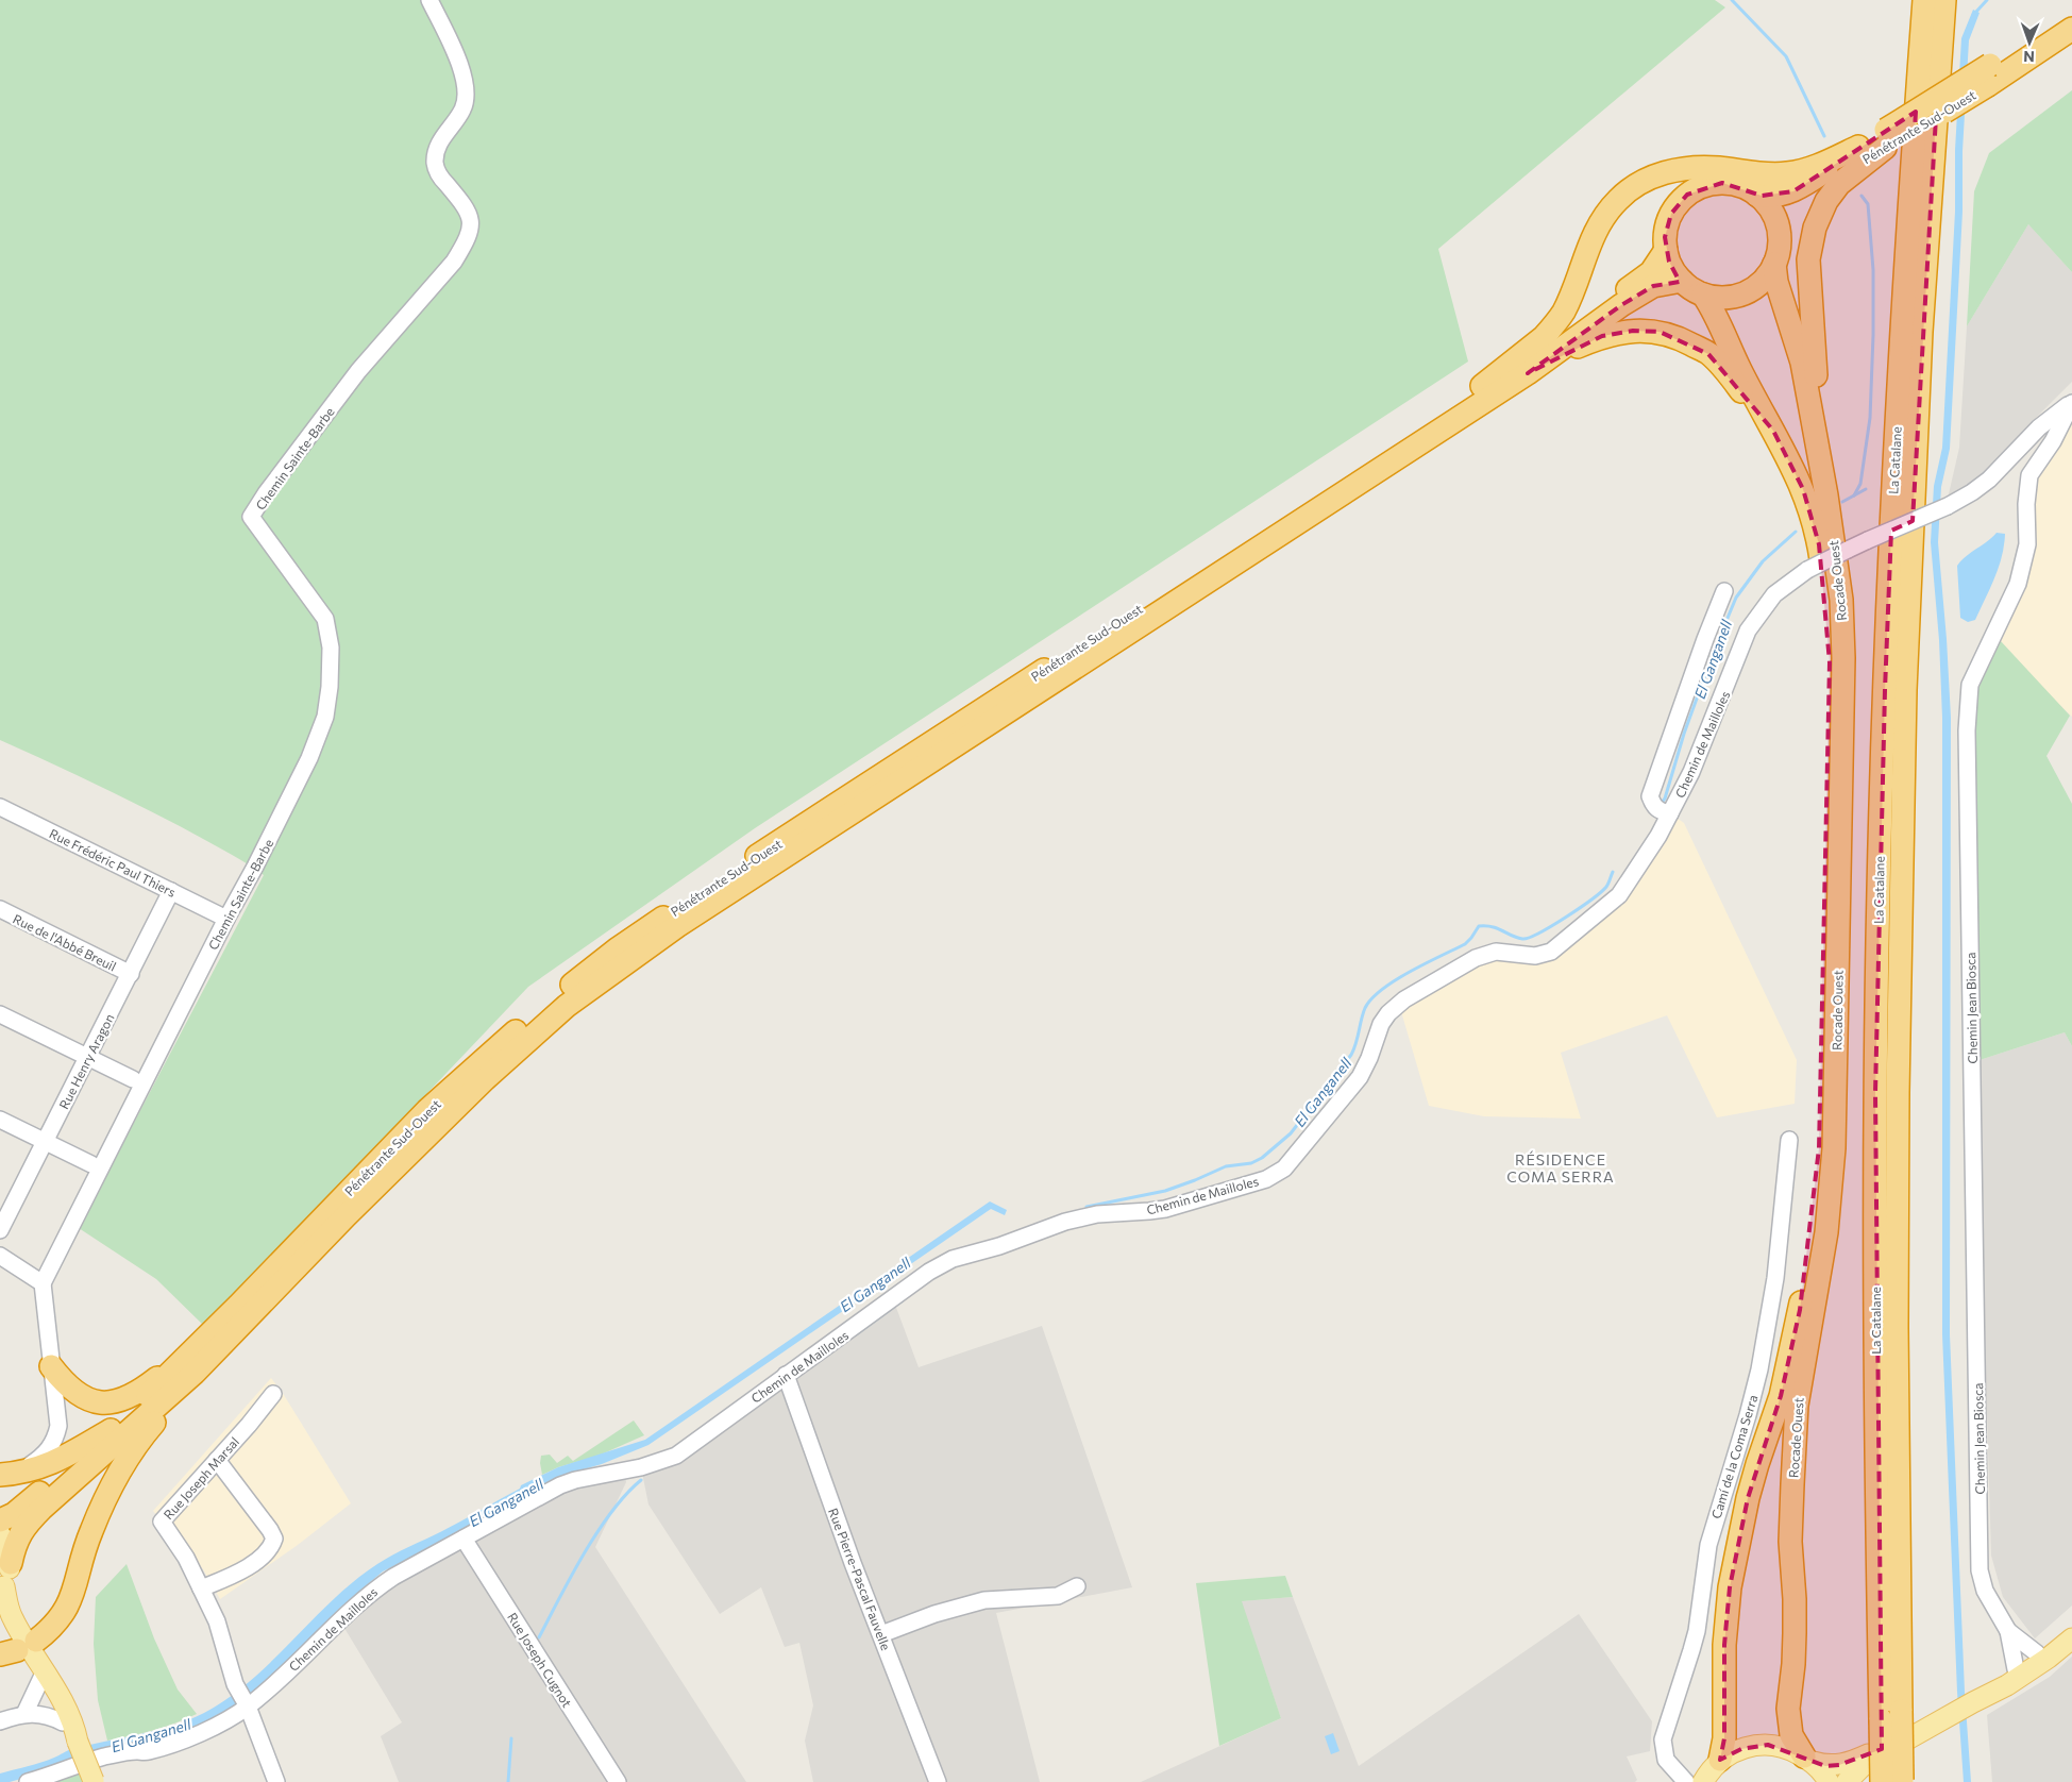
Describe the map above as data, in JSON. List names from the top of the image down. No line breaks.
{"streets":{"highway":["Pénétrante Sud-Ouest","La Catalane","Rocade Ouest"],"street":["Chemin Sainte-Barbe","Chemin de Mailloles","Rue Frédéric Paul Thiers","Rue de l'Abbé Breuil","Chemin Jean Biosca","Rue Henry Aragon","Camí de la Coma Serra","Rue Joseph Marsal","Rue Pierre-Pascal Fauvelle","Rue Joseph Cugnot"]},"crossings":[["Pénétrante Sud-Ouest","Rocade Ouest"],["Chemin Sainte-Barbe","Rue Frédéric Paul Thiers"],["Chemin de Mailloles","Chemin Jean Biosca"],["Chemin de Mailloles","Rue Joseph Marsal"],["Chemin de Mailloles","Rue Pierre-Pascal Fauvelle"],["Chemin de Mailloles","Rue Joseph Cugnot"],["Rue Frédéric Paul Thiers","Rue Henry Aragon"],["Rue de l'Abbé Breuil","Rue Henry Aragon"]],"districts":["RÉSIDENCE COMA SERRA"],"water":["El Ganganell"],"north":"bottom"}
